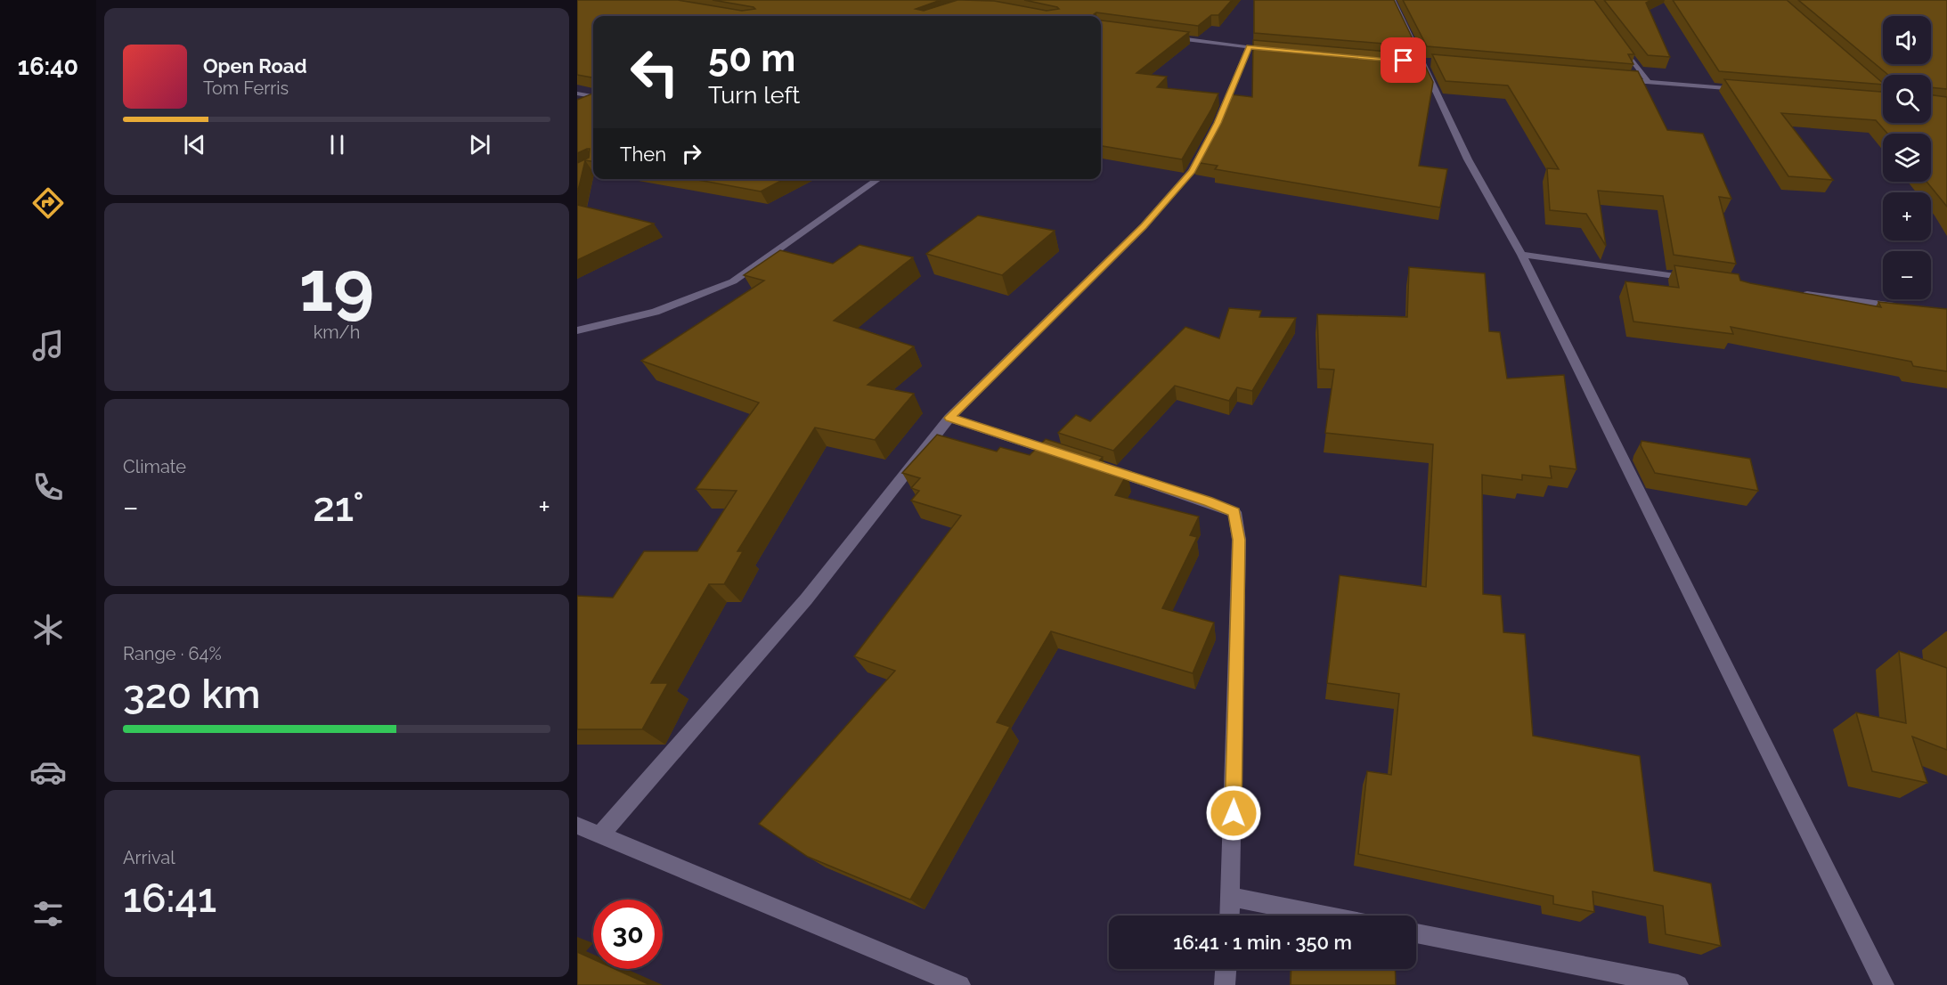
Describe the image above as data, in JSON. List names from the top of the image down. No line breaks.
{"page":{"tabs":"16:40","map_buttons":["+","−"],"turn":["50 m","Turn left"],"song":["Open Road","Tom Ferris"],"then":"Then","tile":[["19","km/h"],"Climate",["Range · 64%","320 km"],["Arrival","16:41"]],"heat":["−","21°","+"],"limit":"30","trip":"16:41 · 1 min · 350 m"}}
